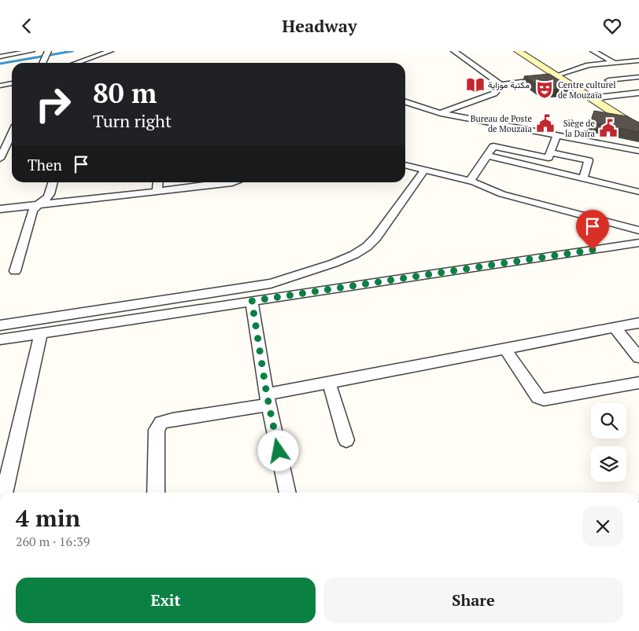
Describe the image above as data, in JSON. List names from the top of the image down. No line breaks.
{"places":{"library":["مكتبة موزاية"],"theatre":["Centre culturel de Mouzaïa"],"public building":["Bureau de Poste de Mouzaïa","Siège de la Daïra"]},"page":{"header":"Headway","turn":["80 m","Turn right"],"then":"Then","heading":["4 min","260 m · 16:39"],"buttons":["Exit","Share"]}}
